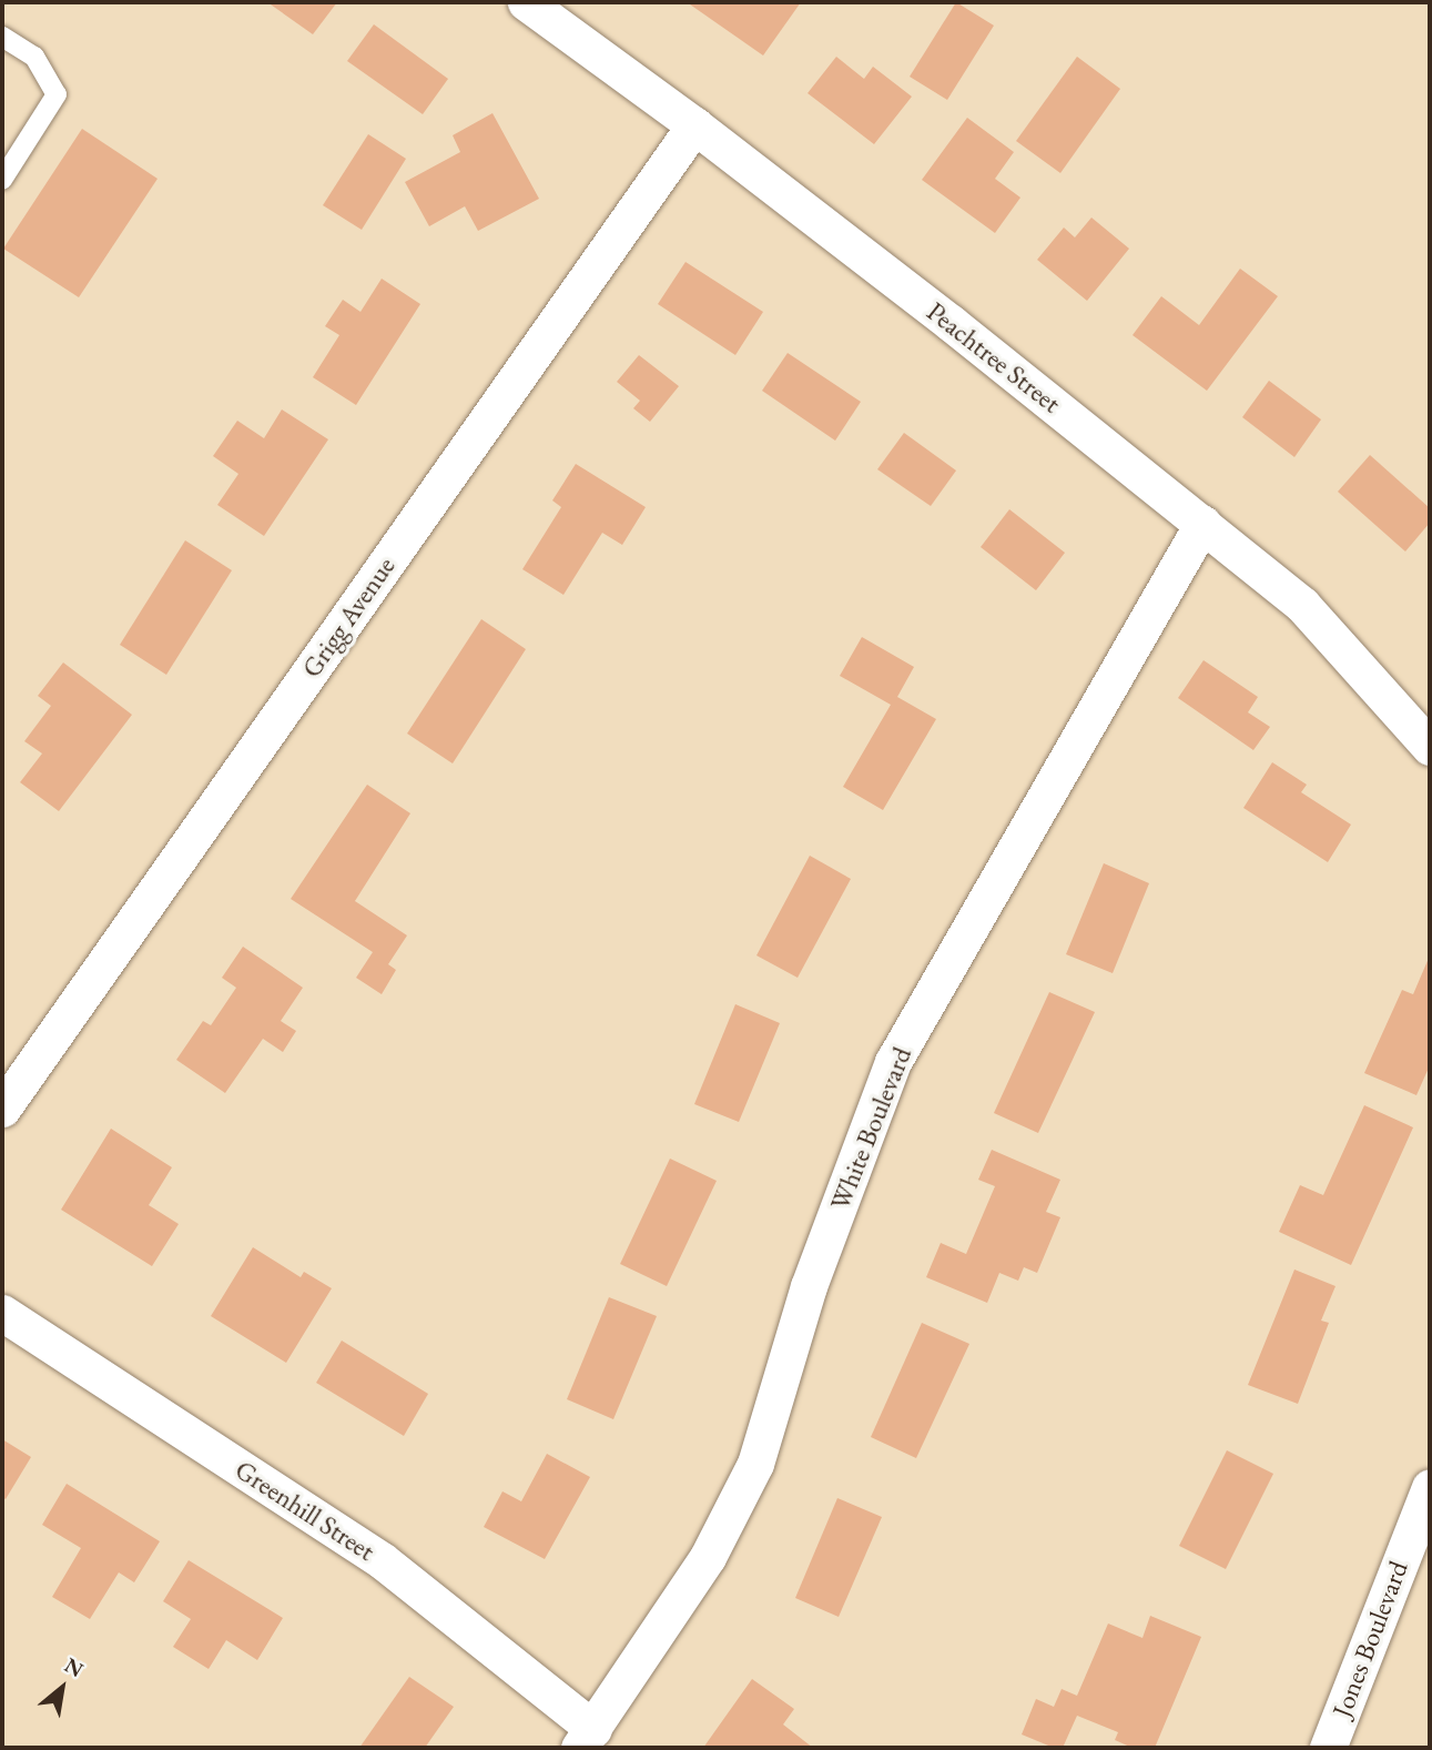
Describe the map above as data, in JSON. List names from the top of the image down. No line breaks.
{"streets":{"street":["Peachtree Street","Grigg Avenue","White Boulevard","Greenhill Street","Jones Boulevard"]},"crossings":[["Peachtree Street","Grigg Avenue"],["Peachtree Street","White Boulevard"],["White Boulevard","Greenhill Street"]],"north":"top right"}
